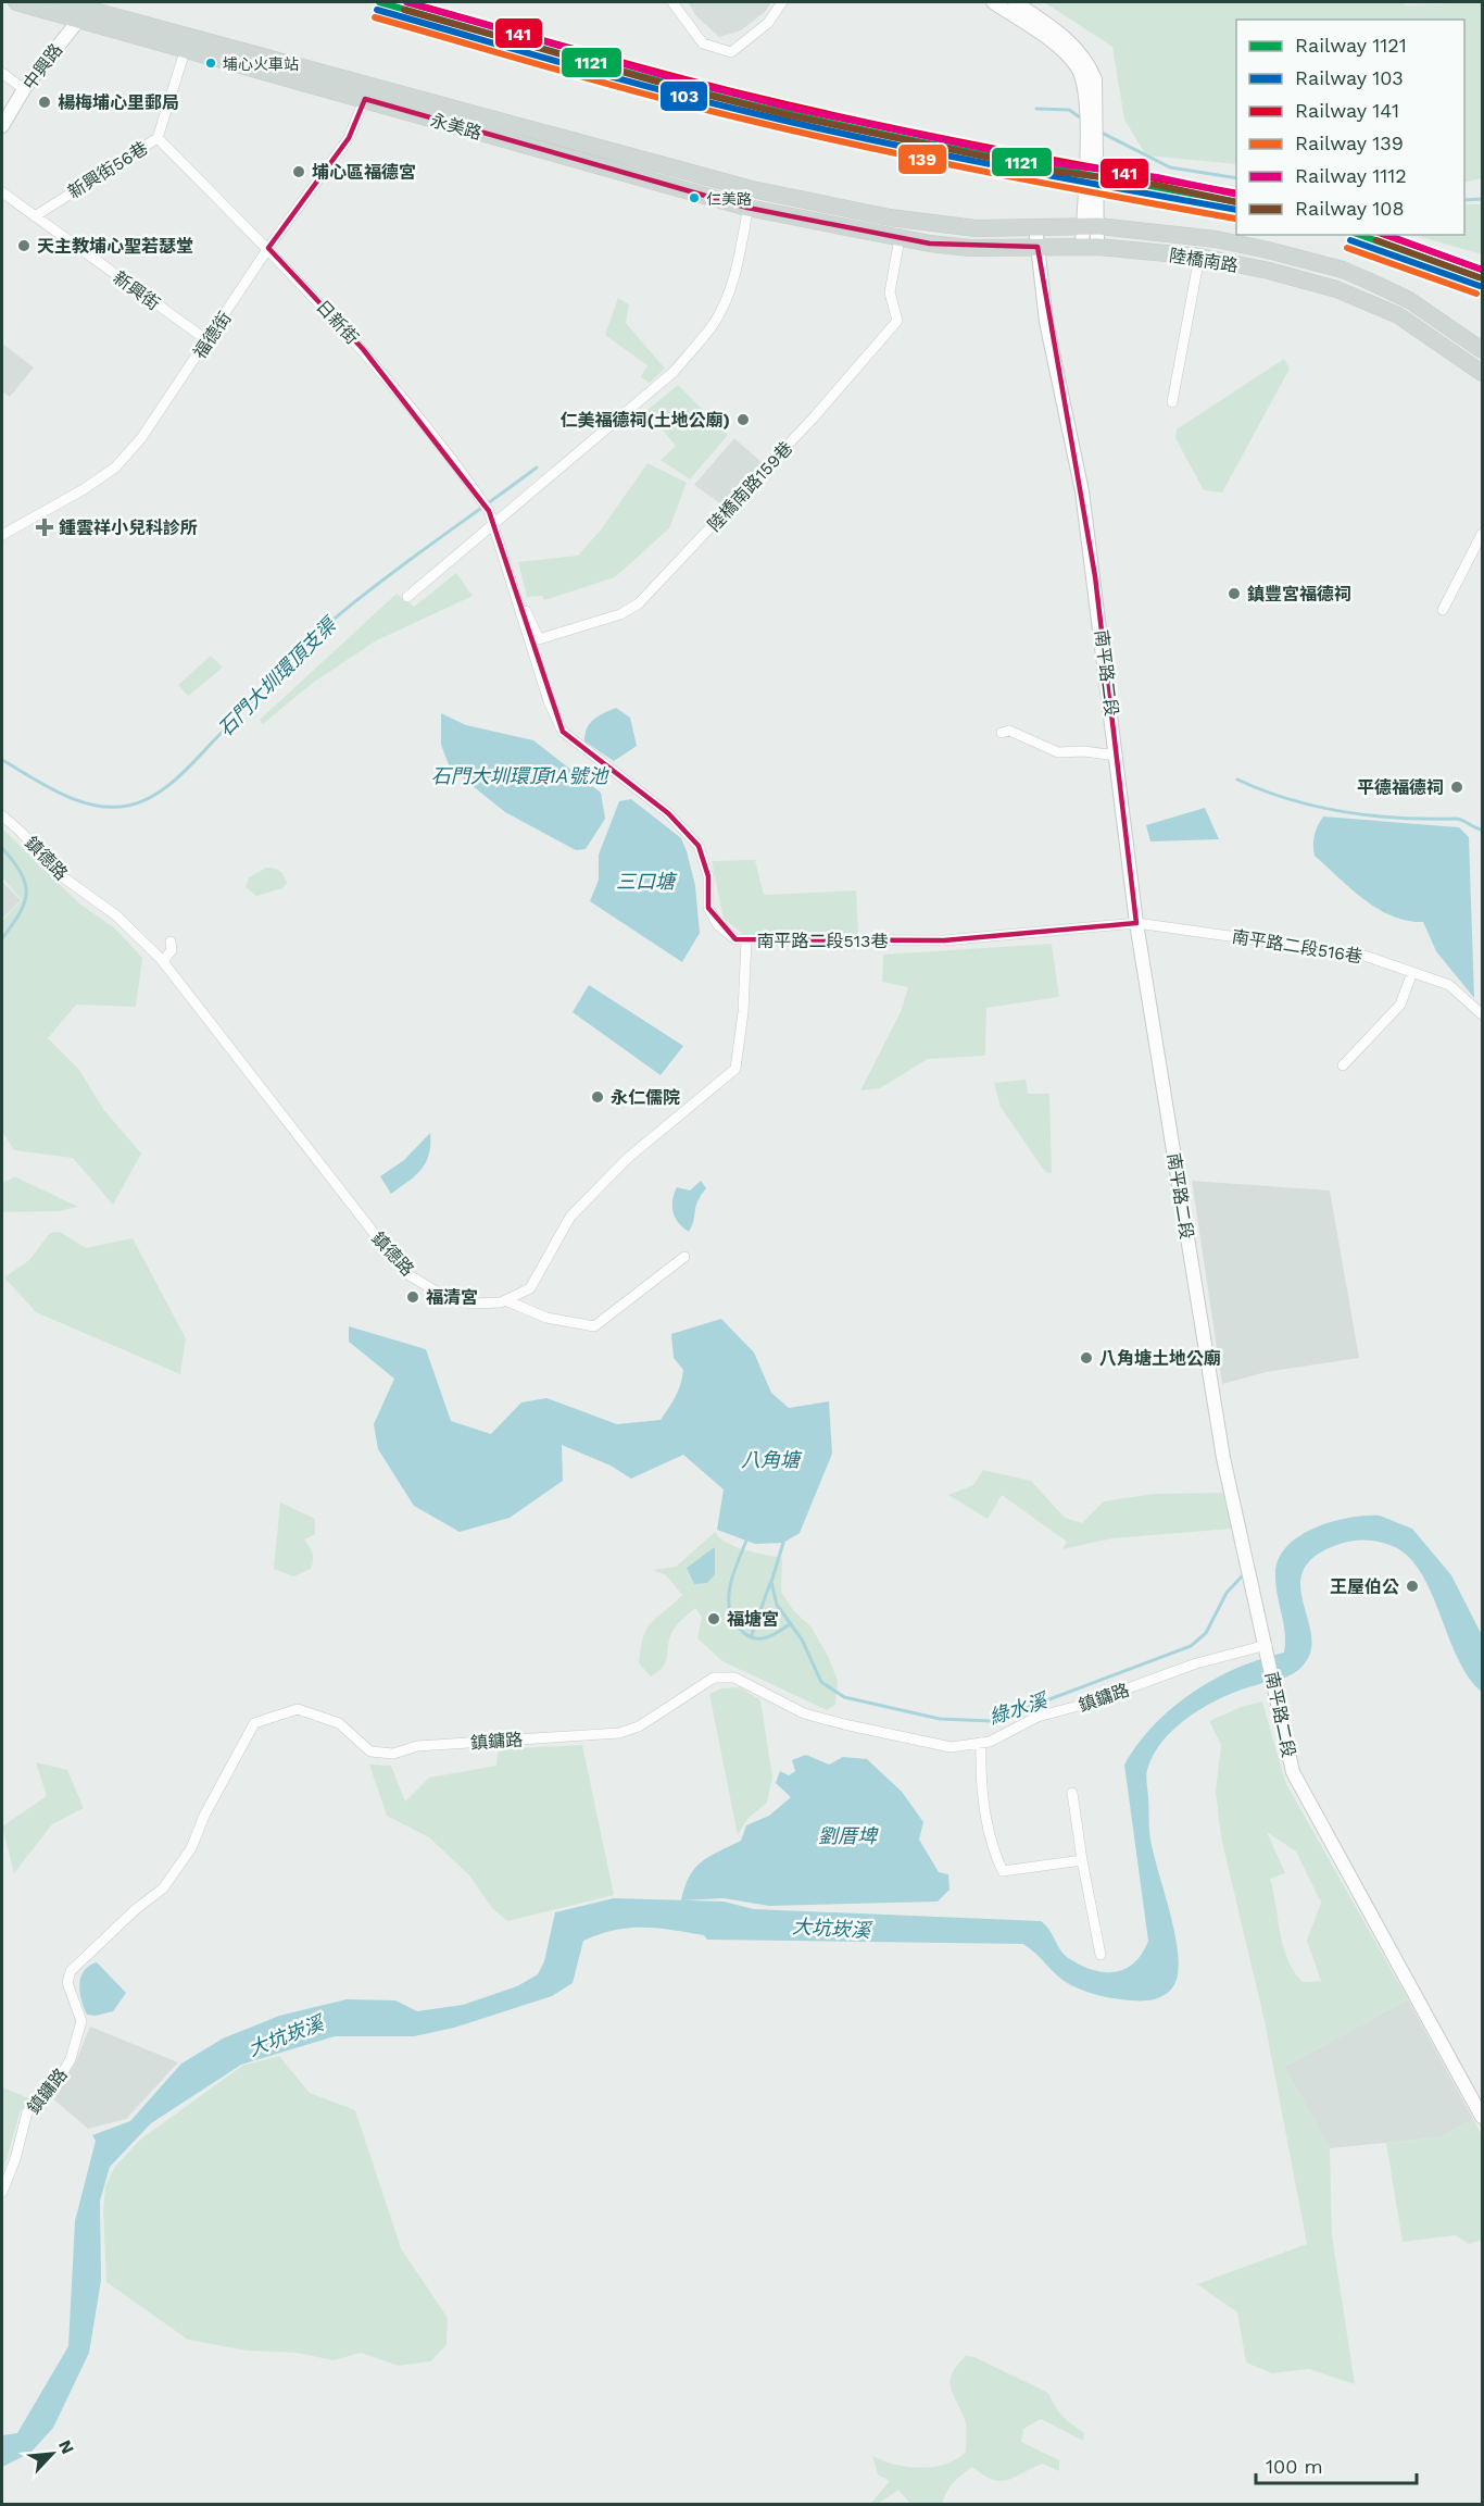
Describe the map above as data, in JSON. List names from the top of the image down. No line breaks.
{"streets":{"main road":["永美路","陸橋南路"],"street":["中興路","新興街56巷","新興街","日新街","福德街","陸橋南路159巷","南平路二段","鎮德路","南平路二段513巷","南平路二段516巷","鎮鏞路"]},"crossings":[["中興路","永美路"],["永美路","新興街56巷"],["永美路","陸橋南路"],["永美路","福德街"],["永美路","陸橋南路159巷"],["新興街56巷","新興街"],["新興街56巷","日新街"],["陸橋南路","陸橋南路159巷"],["陸橋南路","南平路二段"],["新興街","福德街"],["日新街","福德街"],["日新街","南平路二段513巷"],["陸橋南路159巷","南平路二段513巷"],["南平路二段","南平路二段513巷"],["南平路二段","南平路二段516巷"],["南平路二段","鎮鏞路"],["鎮德路","南平路二段513巷"],["南平路二段513巷","南平路二段516巷"]],"water":["石門大圳環頂支渠","石門大圳環頂1A號池","三口塘","八角塘","綠水溪","劉厝埤","大坑崁溪"],"places":{"other":["埔心火車站","楊梅埔心里郵局","埔心區福德宮","仁美路","天主教埔心聖若瑟堂","仁美福德祠(土地公廟)","鎮豐宮福德祠","平德福德祠","永仁儒院","福清宮","八角塘土地公廟","王屋伯公","福塘宮"],"health":["鍾雲祥小兒科診所"]},"lines":["rail line 1121","rail line 141","rail line 1112","rail line 103","rail line 108","rail line 139"],"legend":["Railway 1121","Railway 103","Railway 141","Railway 139","Railway 1112","Railway 108"],"scale_bar":"100 m","north":"top right"}
